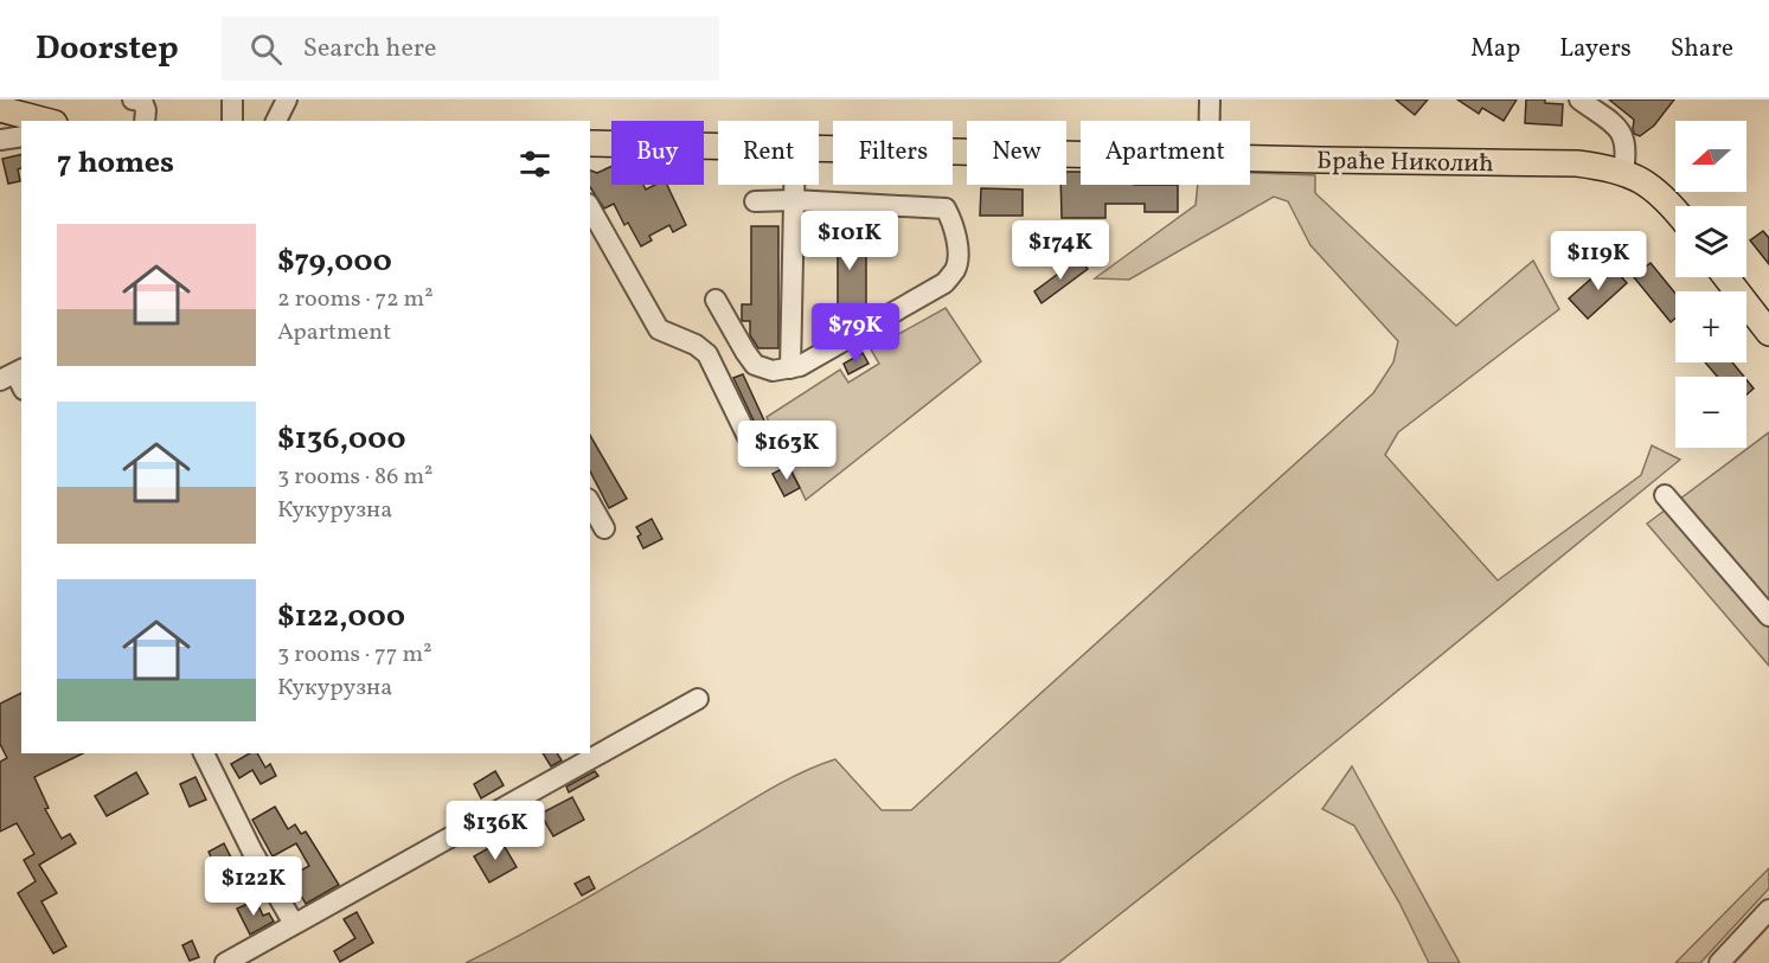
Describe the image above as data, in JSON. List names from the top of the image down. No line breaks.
{"streets":{"main road":["Браће Николић"]},"north":"left","page":{"header":"Doorstep","search":"Search here","nav":["Map","Layers","Share"],"map_buttons":["+","−"],"chip":["Buy","Rent","Filters","New","Apartment"],"heading":"7 homes","list":[{"name":"$79,000","note":"2 rooms · 72 m² · Apartment"},{"name":"$136,000","note":"3 rooms · 86 m² · Кукурузна"},{"name":"$122,000","note":"3 rooms · 77 m² · Кукурузна"}],"price":["$101K","$174K","$119K","$79K","$163K","$136K","$122K"]}}
